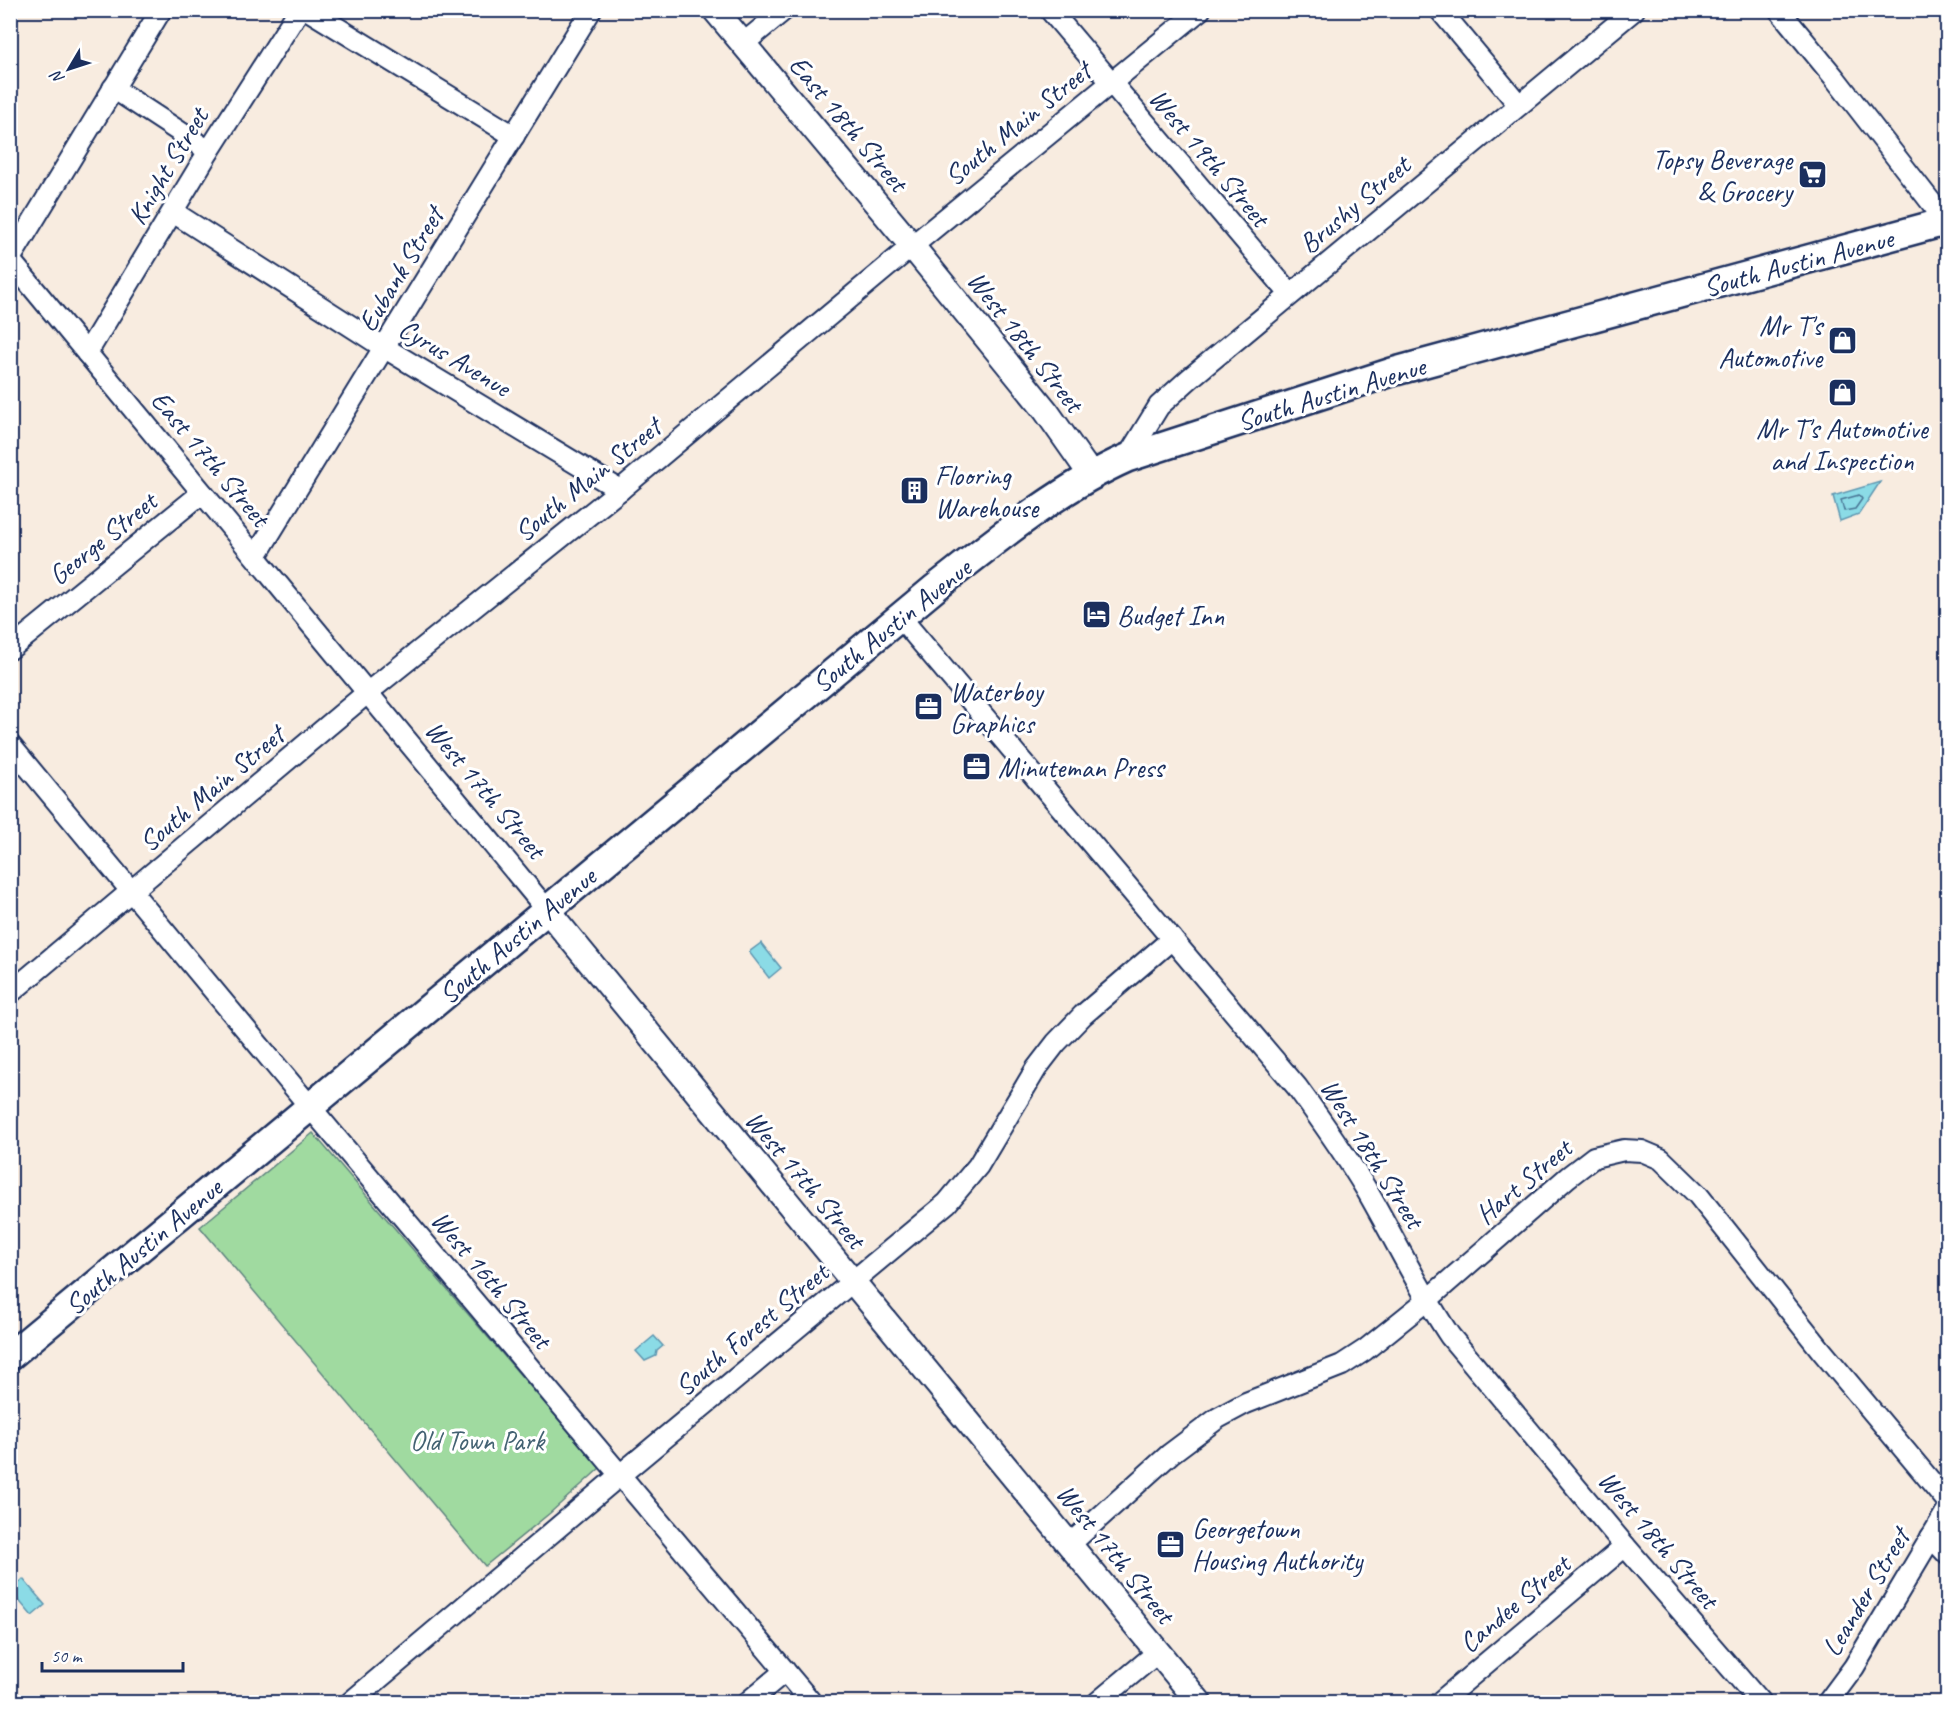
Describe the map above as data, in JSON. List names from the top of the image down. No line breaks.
{"streets":{"main road":["South Austin Avenue"],"street":["East 18th Street","South Main Street","West 19th Street","Knight Street","Brushy Street","Eubank Street","West 18th Street","Cyrus Avenue","East 17th Street","George Street","West 17th Street","Hart Street","West 16th Street","South Forest Street","Leander Street","Candee Street"]},"crossings":[["East 18th Street","South Main Street"],["East 18th Street","West 18th Street"],["South Main Street","West 19th Street"],["South Main Street","West 18th Street"],["South Main Street","Cyrus Avenue"],["South Main Street","East 17th Street"],["South Main Street","West 17th Street"],["South Main Street","West 16th Street"],["West 19th Street","Brushy Street"],["Knight Street","Cyrus Avenue"],["Knight Street","East 17th Street"],["Brushy Street","South Austin Avenue"],["South Austin Avenue","West 18th Street"],["South Austin Avenue","West 17th Street"],["South Austin Avenue","West 16th Street"],["Eubank Street","Cyrus Avenue"],["Eubank Street","East 17th Street"],["West 18th Street","Hart Street"],["West 18th Street","South Forest Street"],["West 18th Street","Candee Street"],["East 17th Street","George Street"],["East 17th Street","West 17th Street"],["West 17th Street","Hart Street"],["West 17th Street","South Forest Street"],["West 16th Street","South Forest Street"]],"parks":["Old Town Park"],"places":{"supermarket":["Topsy Beverage & Grocery"],"shop":["Mr T's Automotive","Mr T's Automotive and Inspection"],"building":["Flooring Warehouse"],"hotel":["Budget Inn"],"office":["Waterboy Graphics","Minuteman Press","Georgetown Housing Authority"]},"scale_bar":"50 m","north":"bottom left"}
